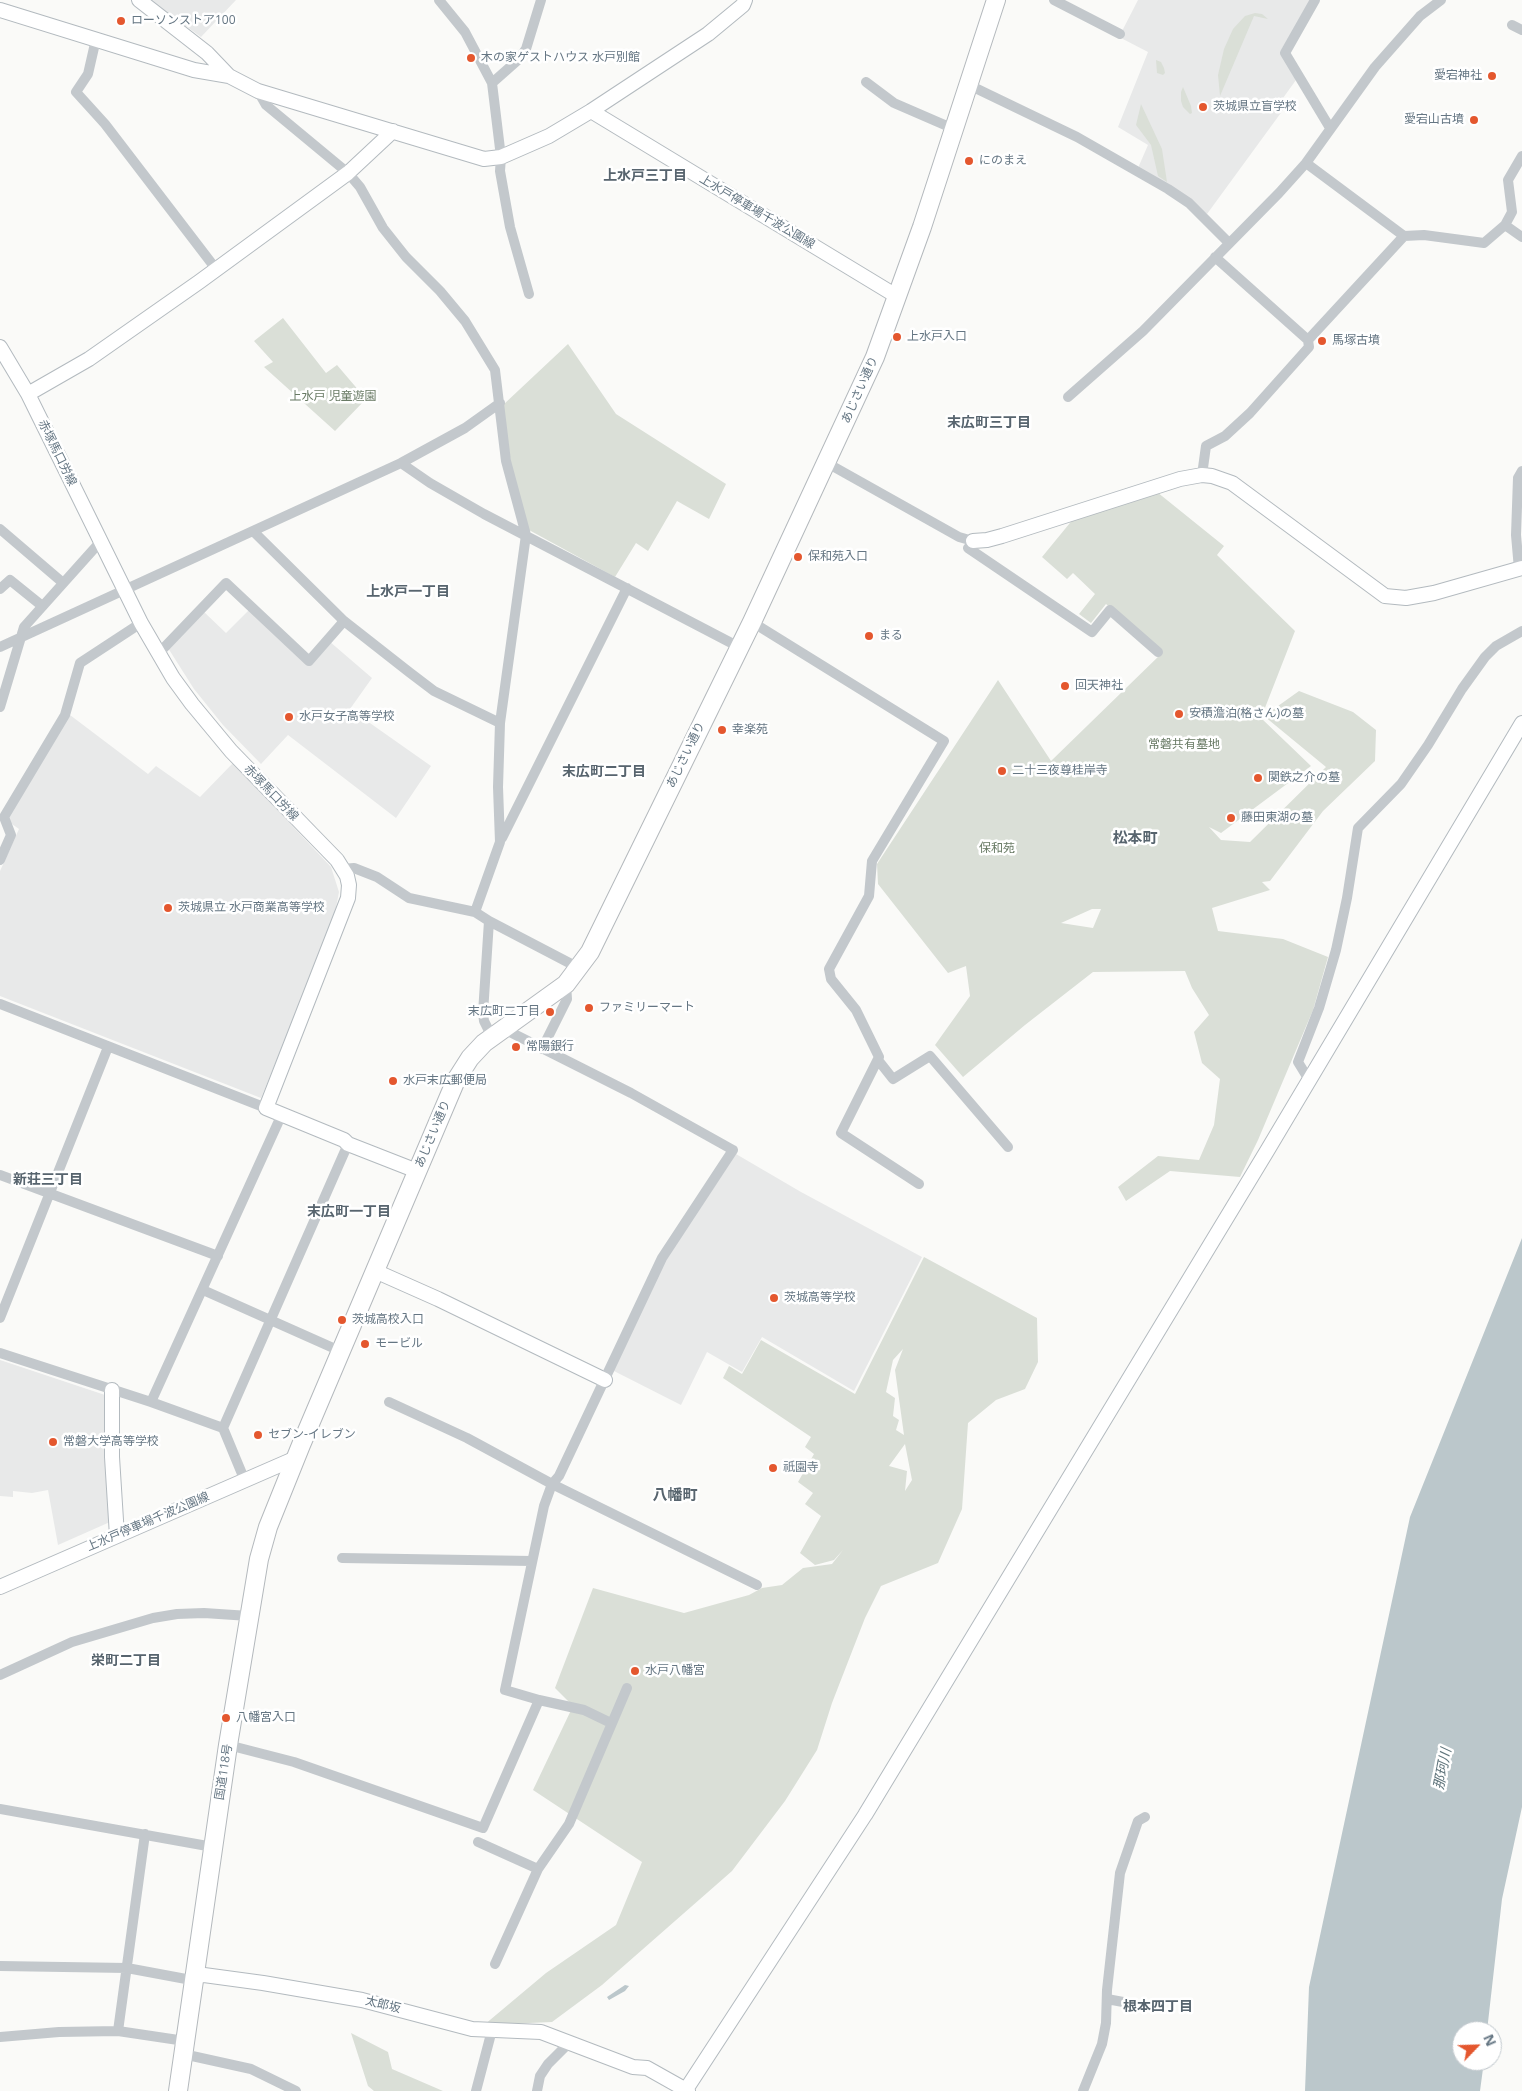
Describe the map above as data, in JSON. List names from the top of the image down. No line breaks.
{"streets":{"highway":["あじさい通り","国道118号"],"street":["上水戸停車場千波公園線","赤塚馬口労線","太郎坂"]},"crossings":[["上水戸停車場千波公園線","あじさい通り"],["上水戸停車場千波公園線","国道118号"],["あじさい通り","国道118号"],["国道118号","太郎坂"]],"districts":["上水戸三丁目","末広町三丁目","上水戸一丁目","末広町二丁目","松本町","新荘三丁目","末広町一丁目","八幡町","栄町二丁目","根本四丁目"],"water":["那珂川"],"parks":["上水戸 児童遊園","常磐共有墓地","保和苑"],"places":["ローソンストア100","木の家ゲストハウス 水戸別館","愛宕神社","茨城県立盲学校","愛宕山古墳","にのまえ","上水戸入口","馬塚古墳","保和苑入口","まる","回天神社","安積澹泊(格さん)の墓","水戸女子高等学校","幸楽苑","二十三夜尊桂岸寺","関鉄之介の墓","藤田東湖の墓","茨城県立 水戸商業高等学校","ファミリーマート","末広町二丁目","常陽銀行","水戸末広郵便局","茨城高等学校","茨城高校入口","モービル","セブン-イレブン","常磐大学高等学校","祇園寺","水戸八幡宮","八幡宮入口"],"north":"top right"}
